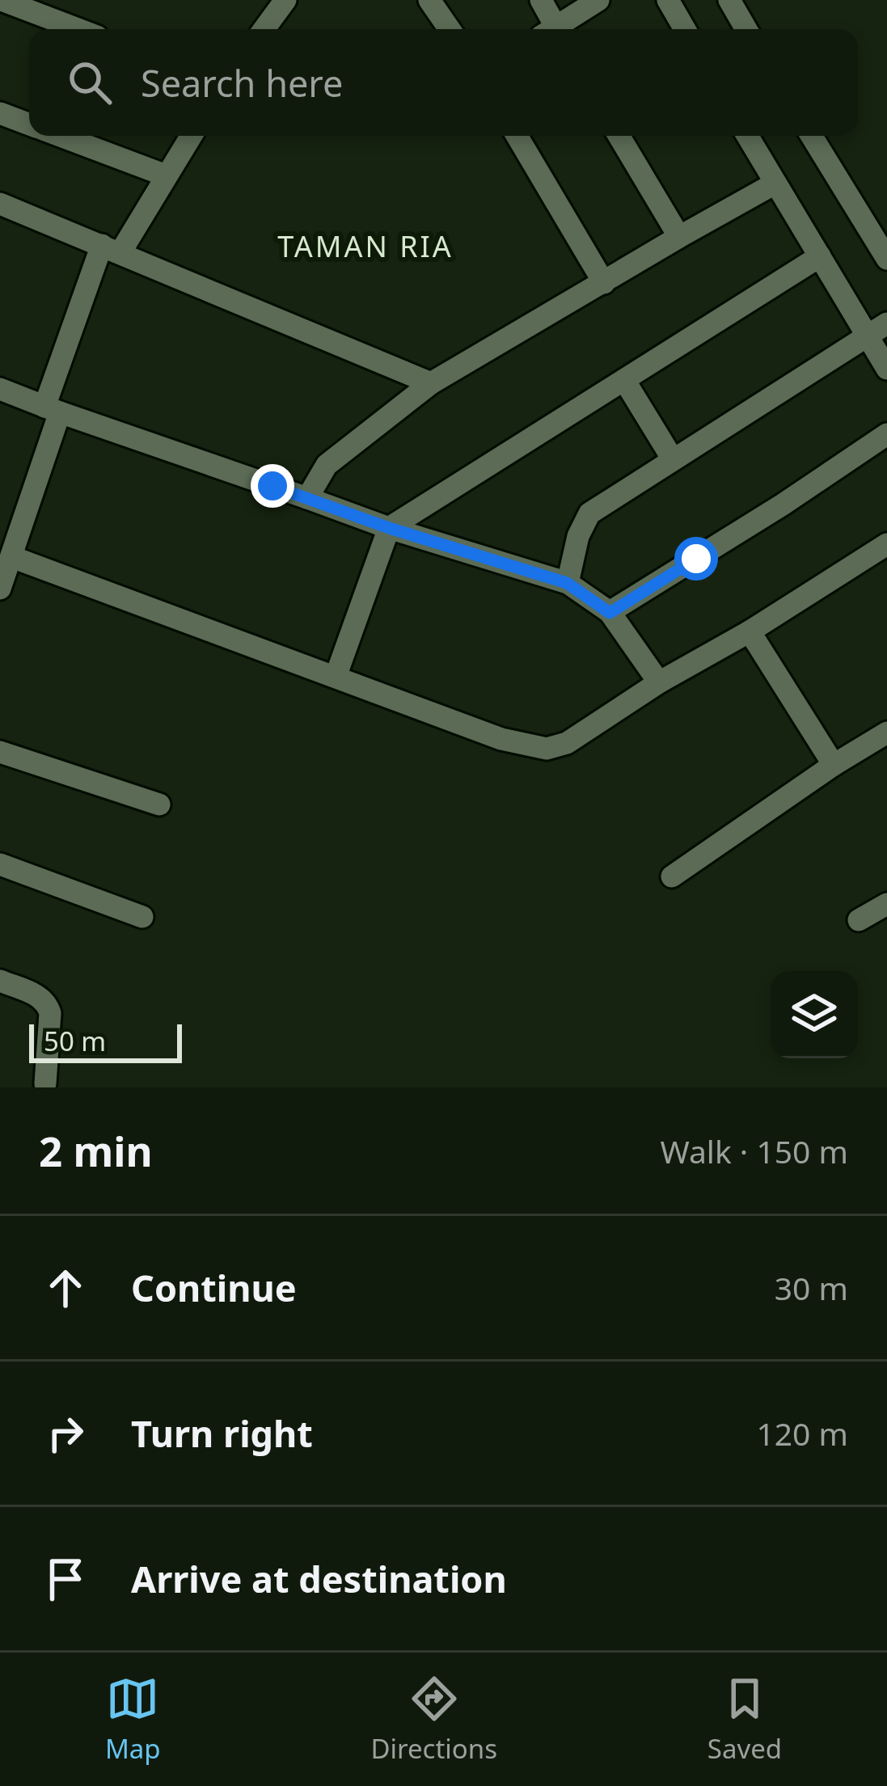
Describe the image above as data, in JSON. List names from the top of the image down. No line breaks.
{"districts":["TAMAN RIA"],"scale_bar":"50 m","page":{"search":"Search here","scale":"50 m","heading":["2 min","Walk · 150 m"],"list":[["Continue","30 m"],["Turn right","120 m"],"Arrive at destination"],"nav":["Map","Directions","Saved"]}}
